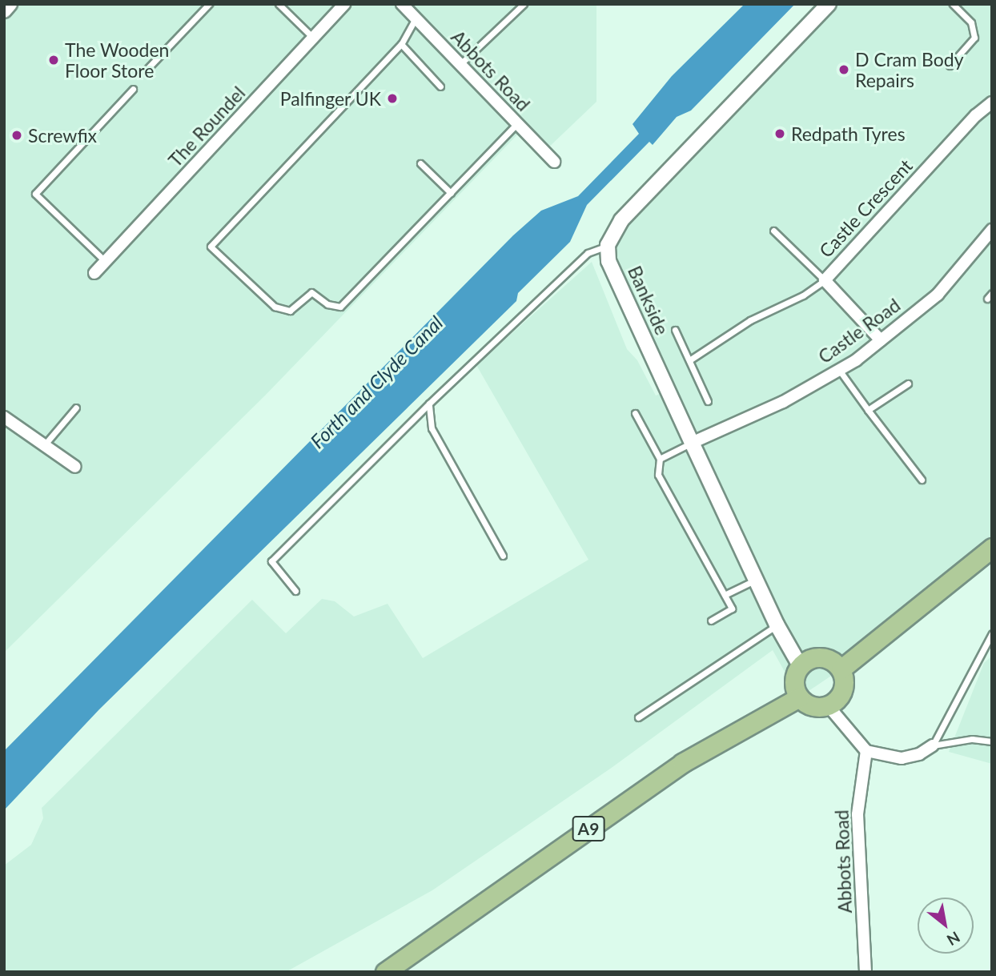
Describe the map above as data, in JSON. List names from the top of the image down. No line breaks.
{"streets":{"main road":["A9"],"street":["Abbots Road","The Roundel","Castle Crescent","Bankside","Castle Road"]},"crossings":[["Castle Crescent","Castle Road"],["Bankside","Castle Road"],["Bankside","A9"]],"water":["Forth and Clyde Canal"],"places":["The Wooden Floor Store","D Cram Body Repairs","Palfinger UK","Redpath Tyres","Screwfix"],"north":"bottom right"}
